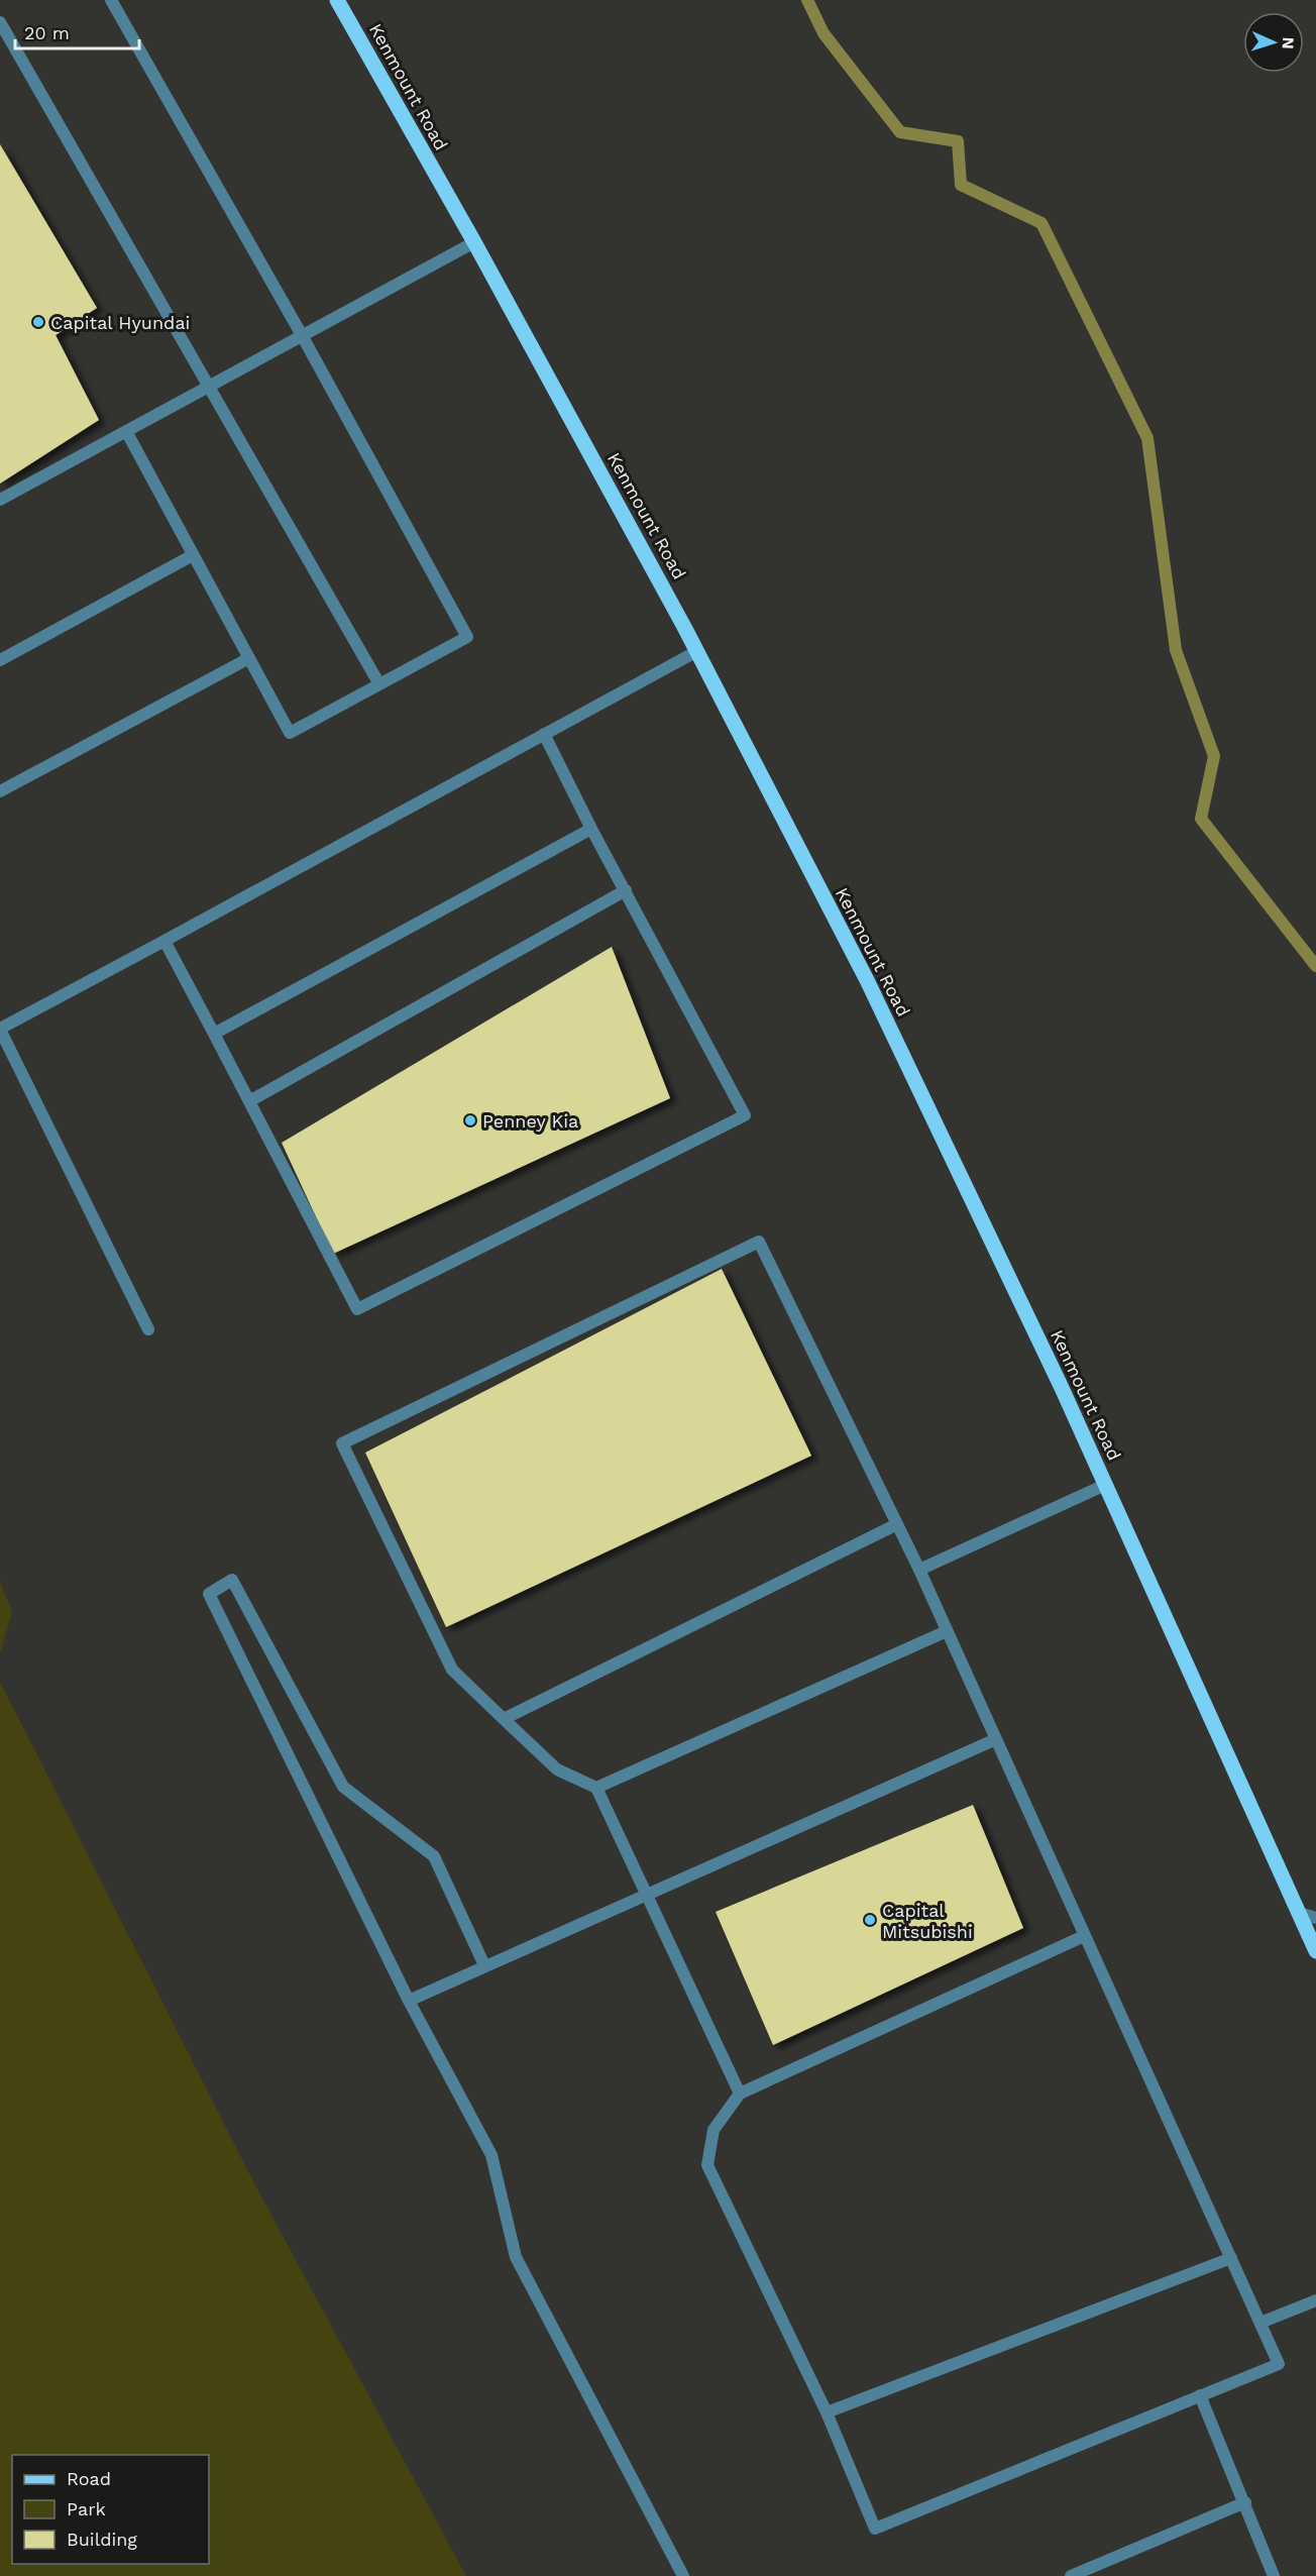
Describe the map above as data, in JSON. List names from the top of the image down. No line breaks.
{"streets":{"main road":["Kenmount Road"]},"places":["Capital Hyundai","Penney Kia","Capital Mitsubishi"],"legend":["Road","Park","Building"],"scale_bar":"20 m","north":"right"}
